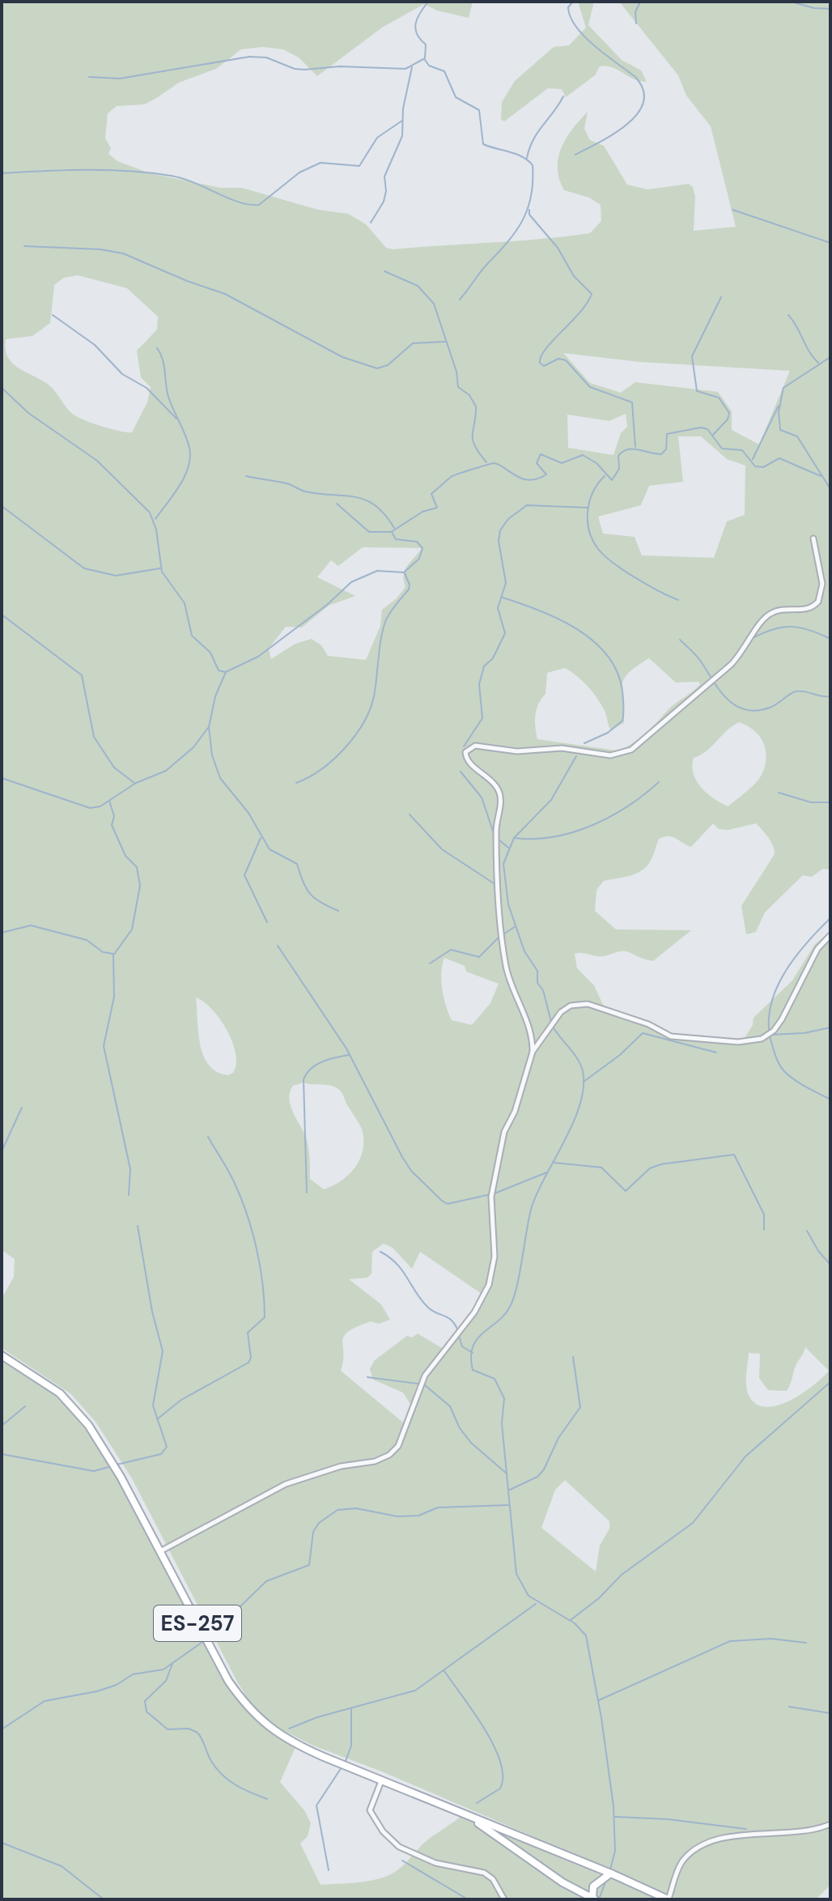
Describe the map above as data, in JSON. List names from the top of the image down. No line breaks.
{"streets":{"main road":["ES-257"]}}
